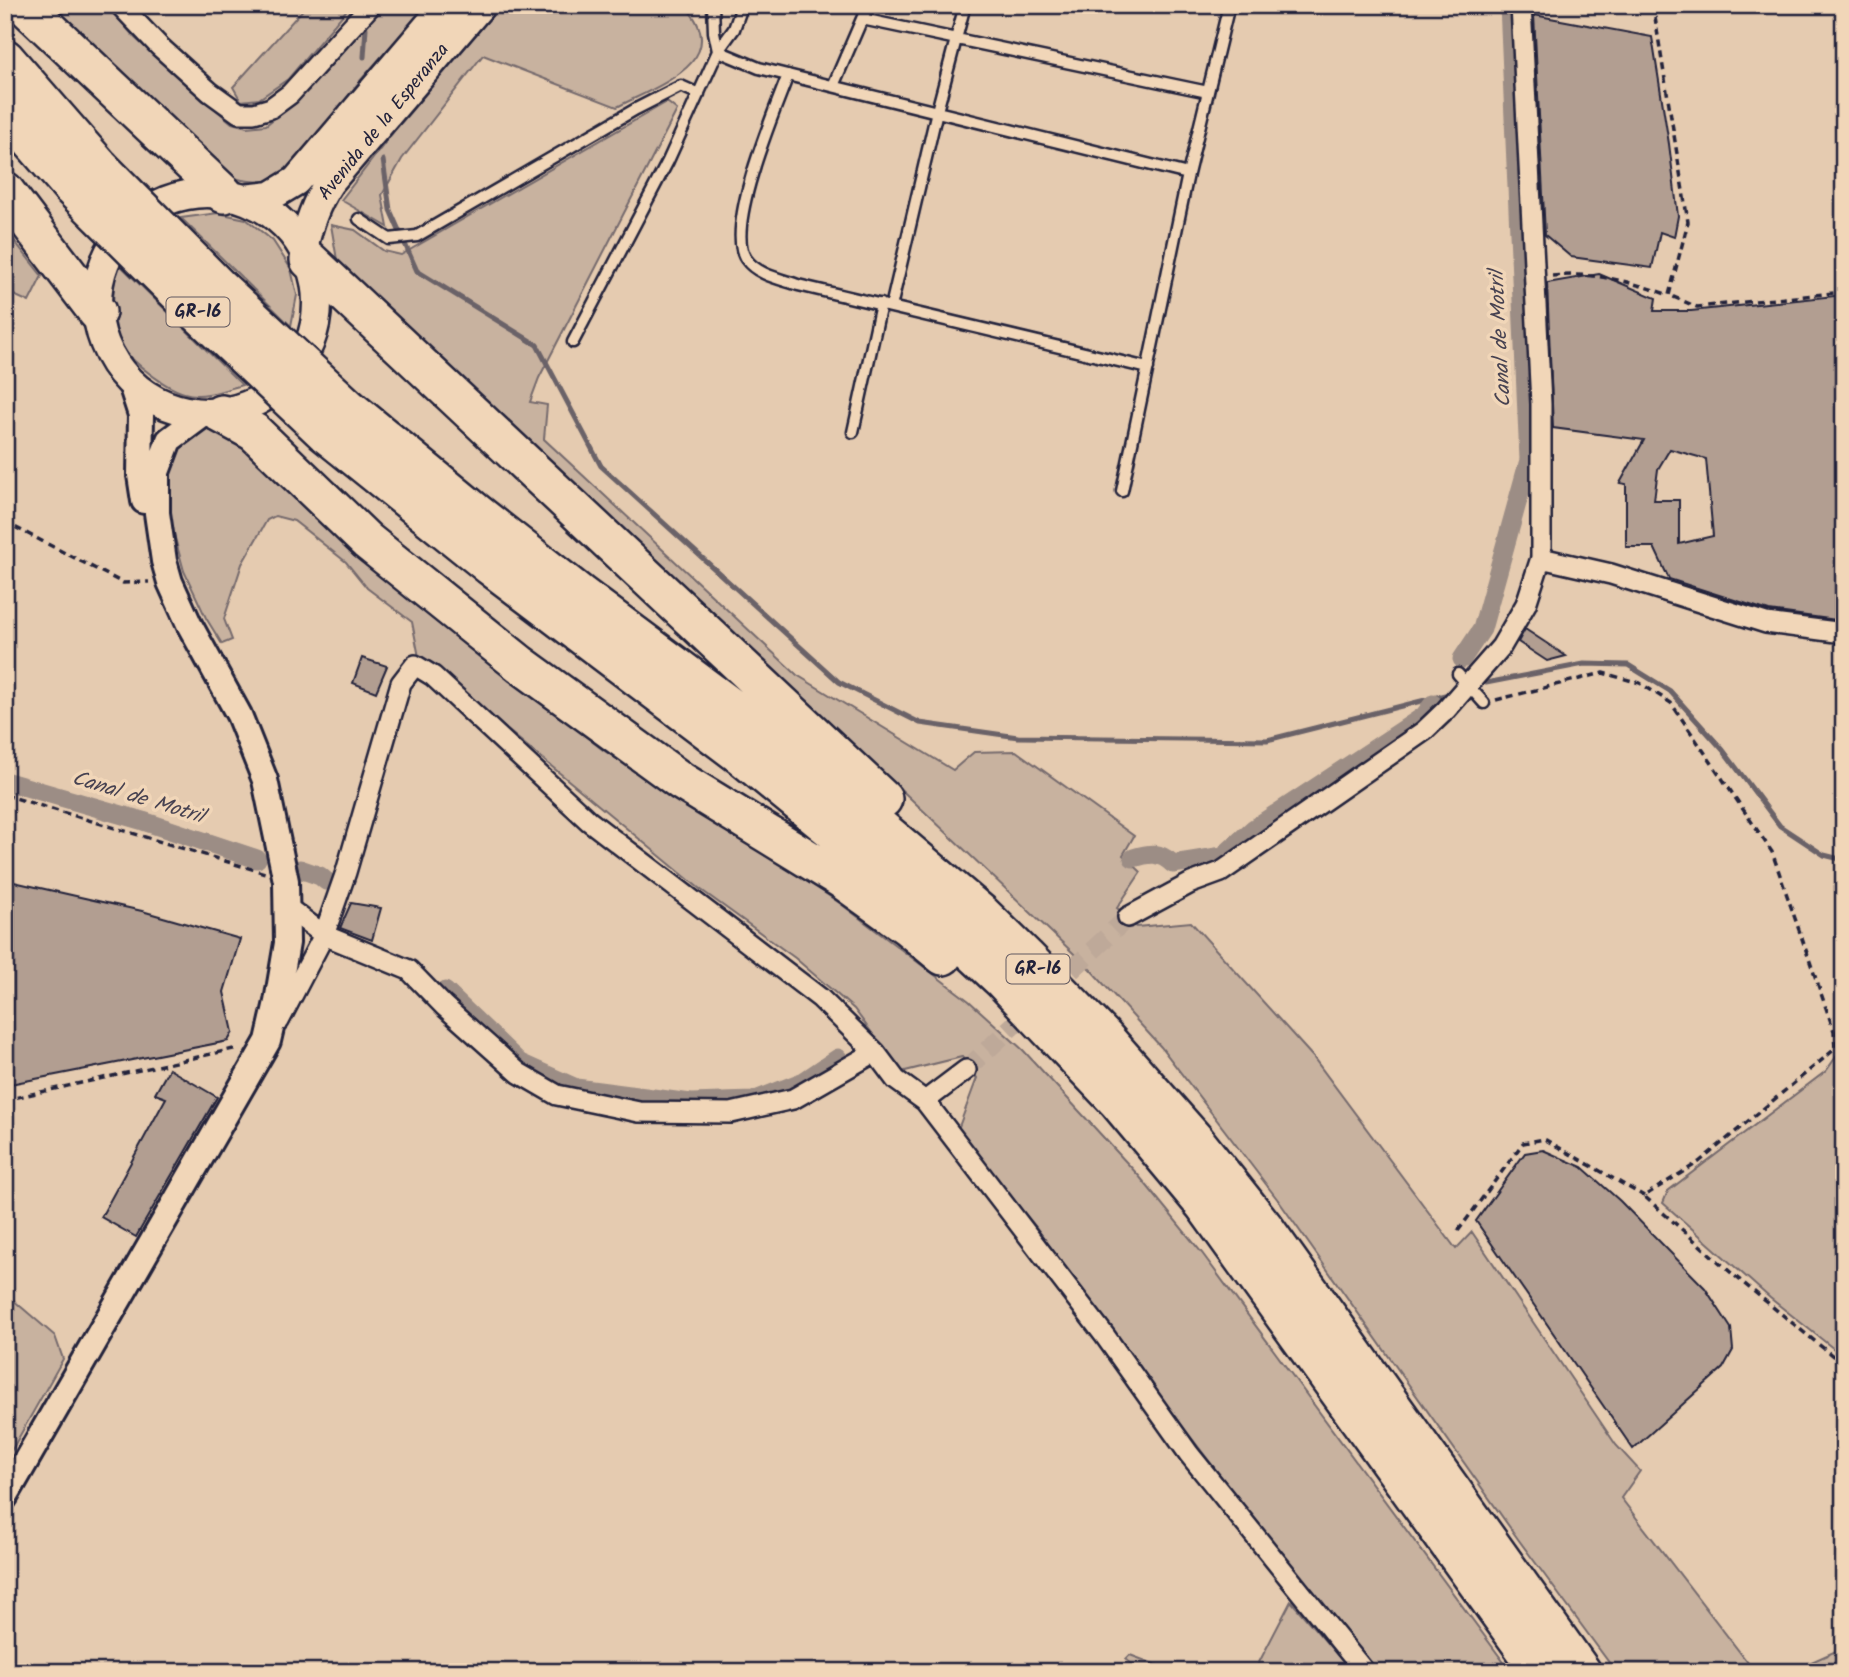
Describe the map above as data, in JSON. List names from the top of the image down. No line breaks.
{"streets":{"highway":["GR-16"],"main road":["Avenida de la Esperanza"]},"water":["Canal de Motril"]}
